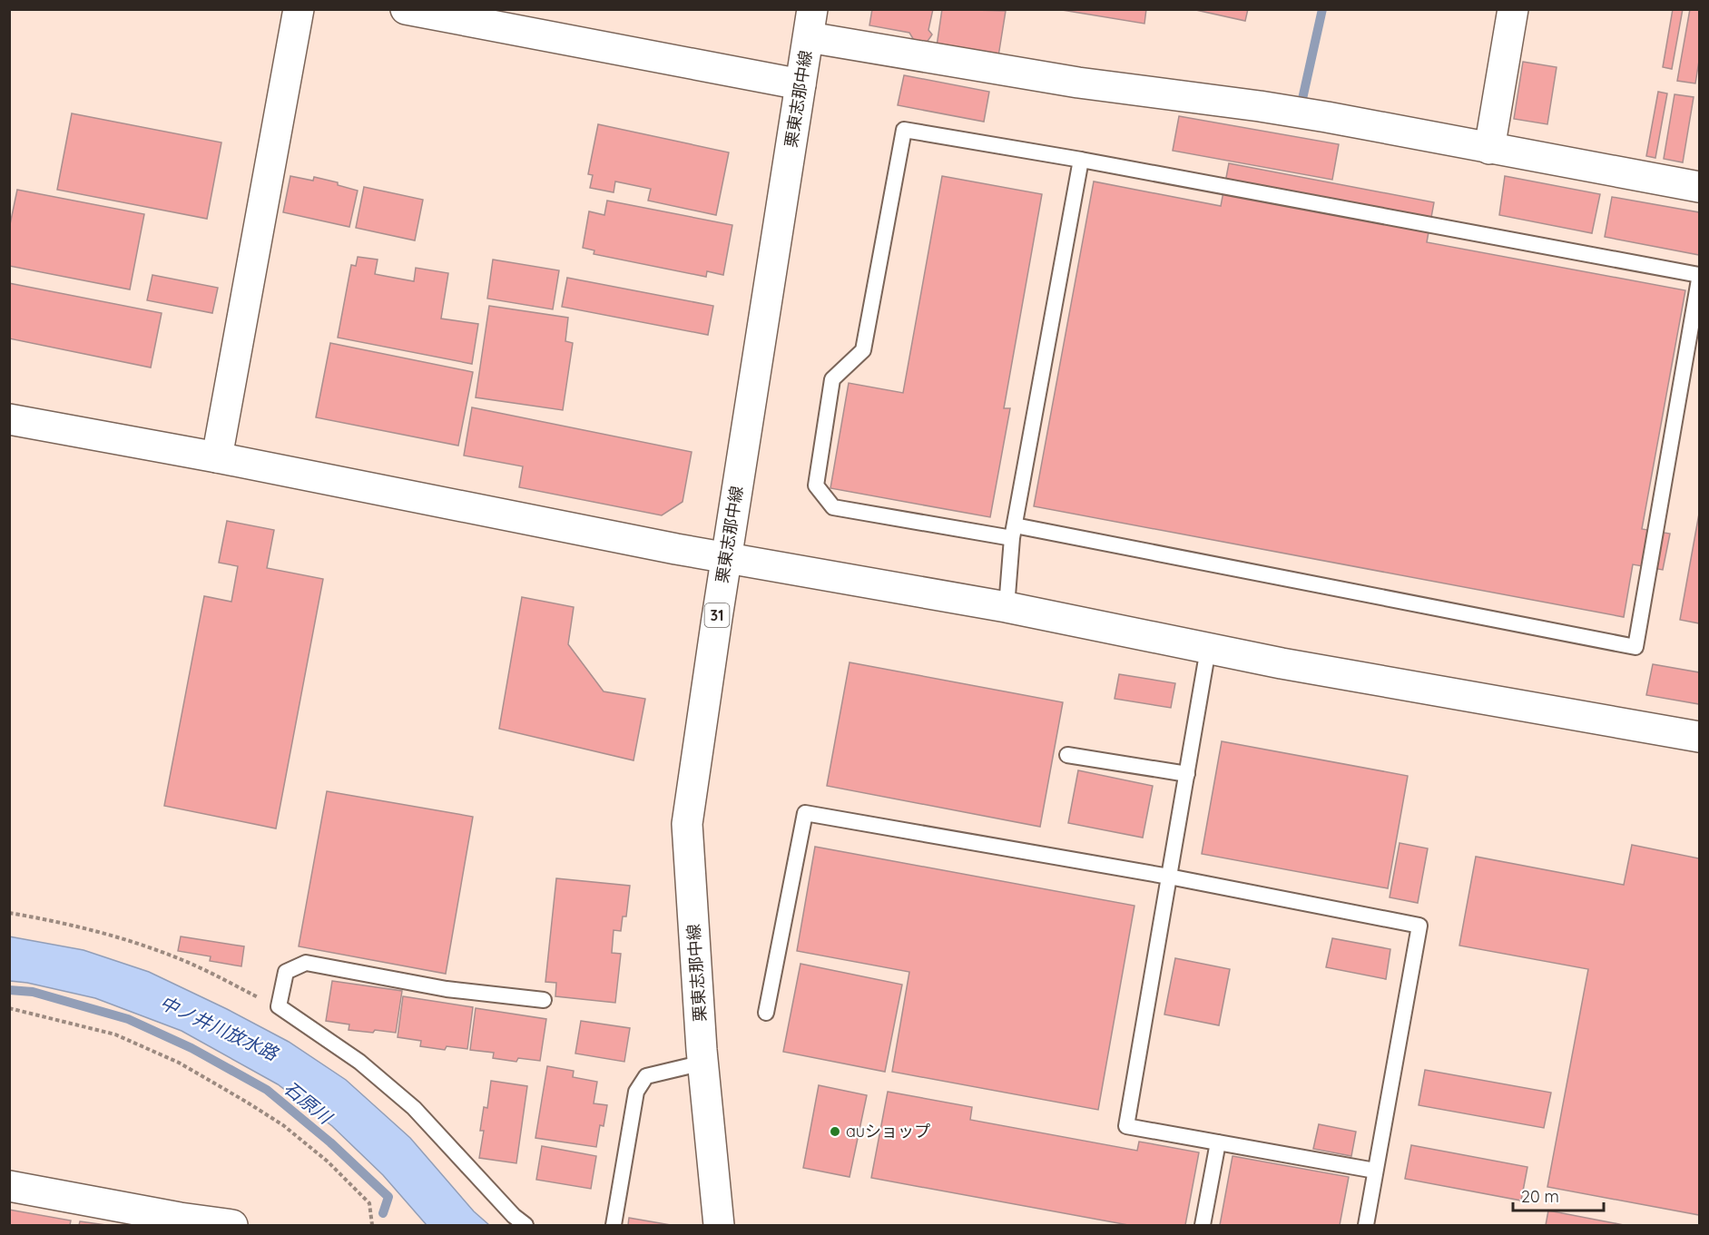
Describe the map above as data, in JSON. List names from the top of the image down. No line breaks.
{"streets":{"street":["栗東志那中線","31"]},"water":["中ノ井川放水路","石原川"],"places":["auショップ"],"scale_bar":"20 m"}
